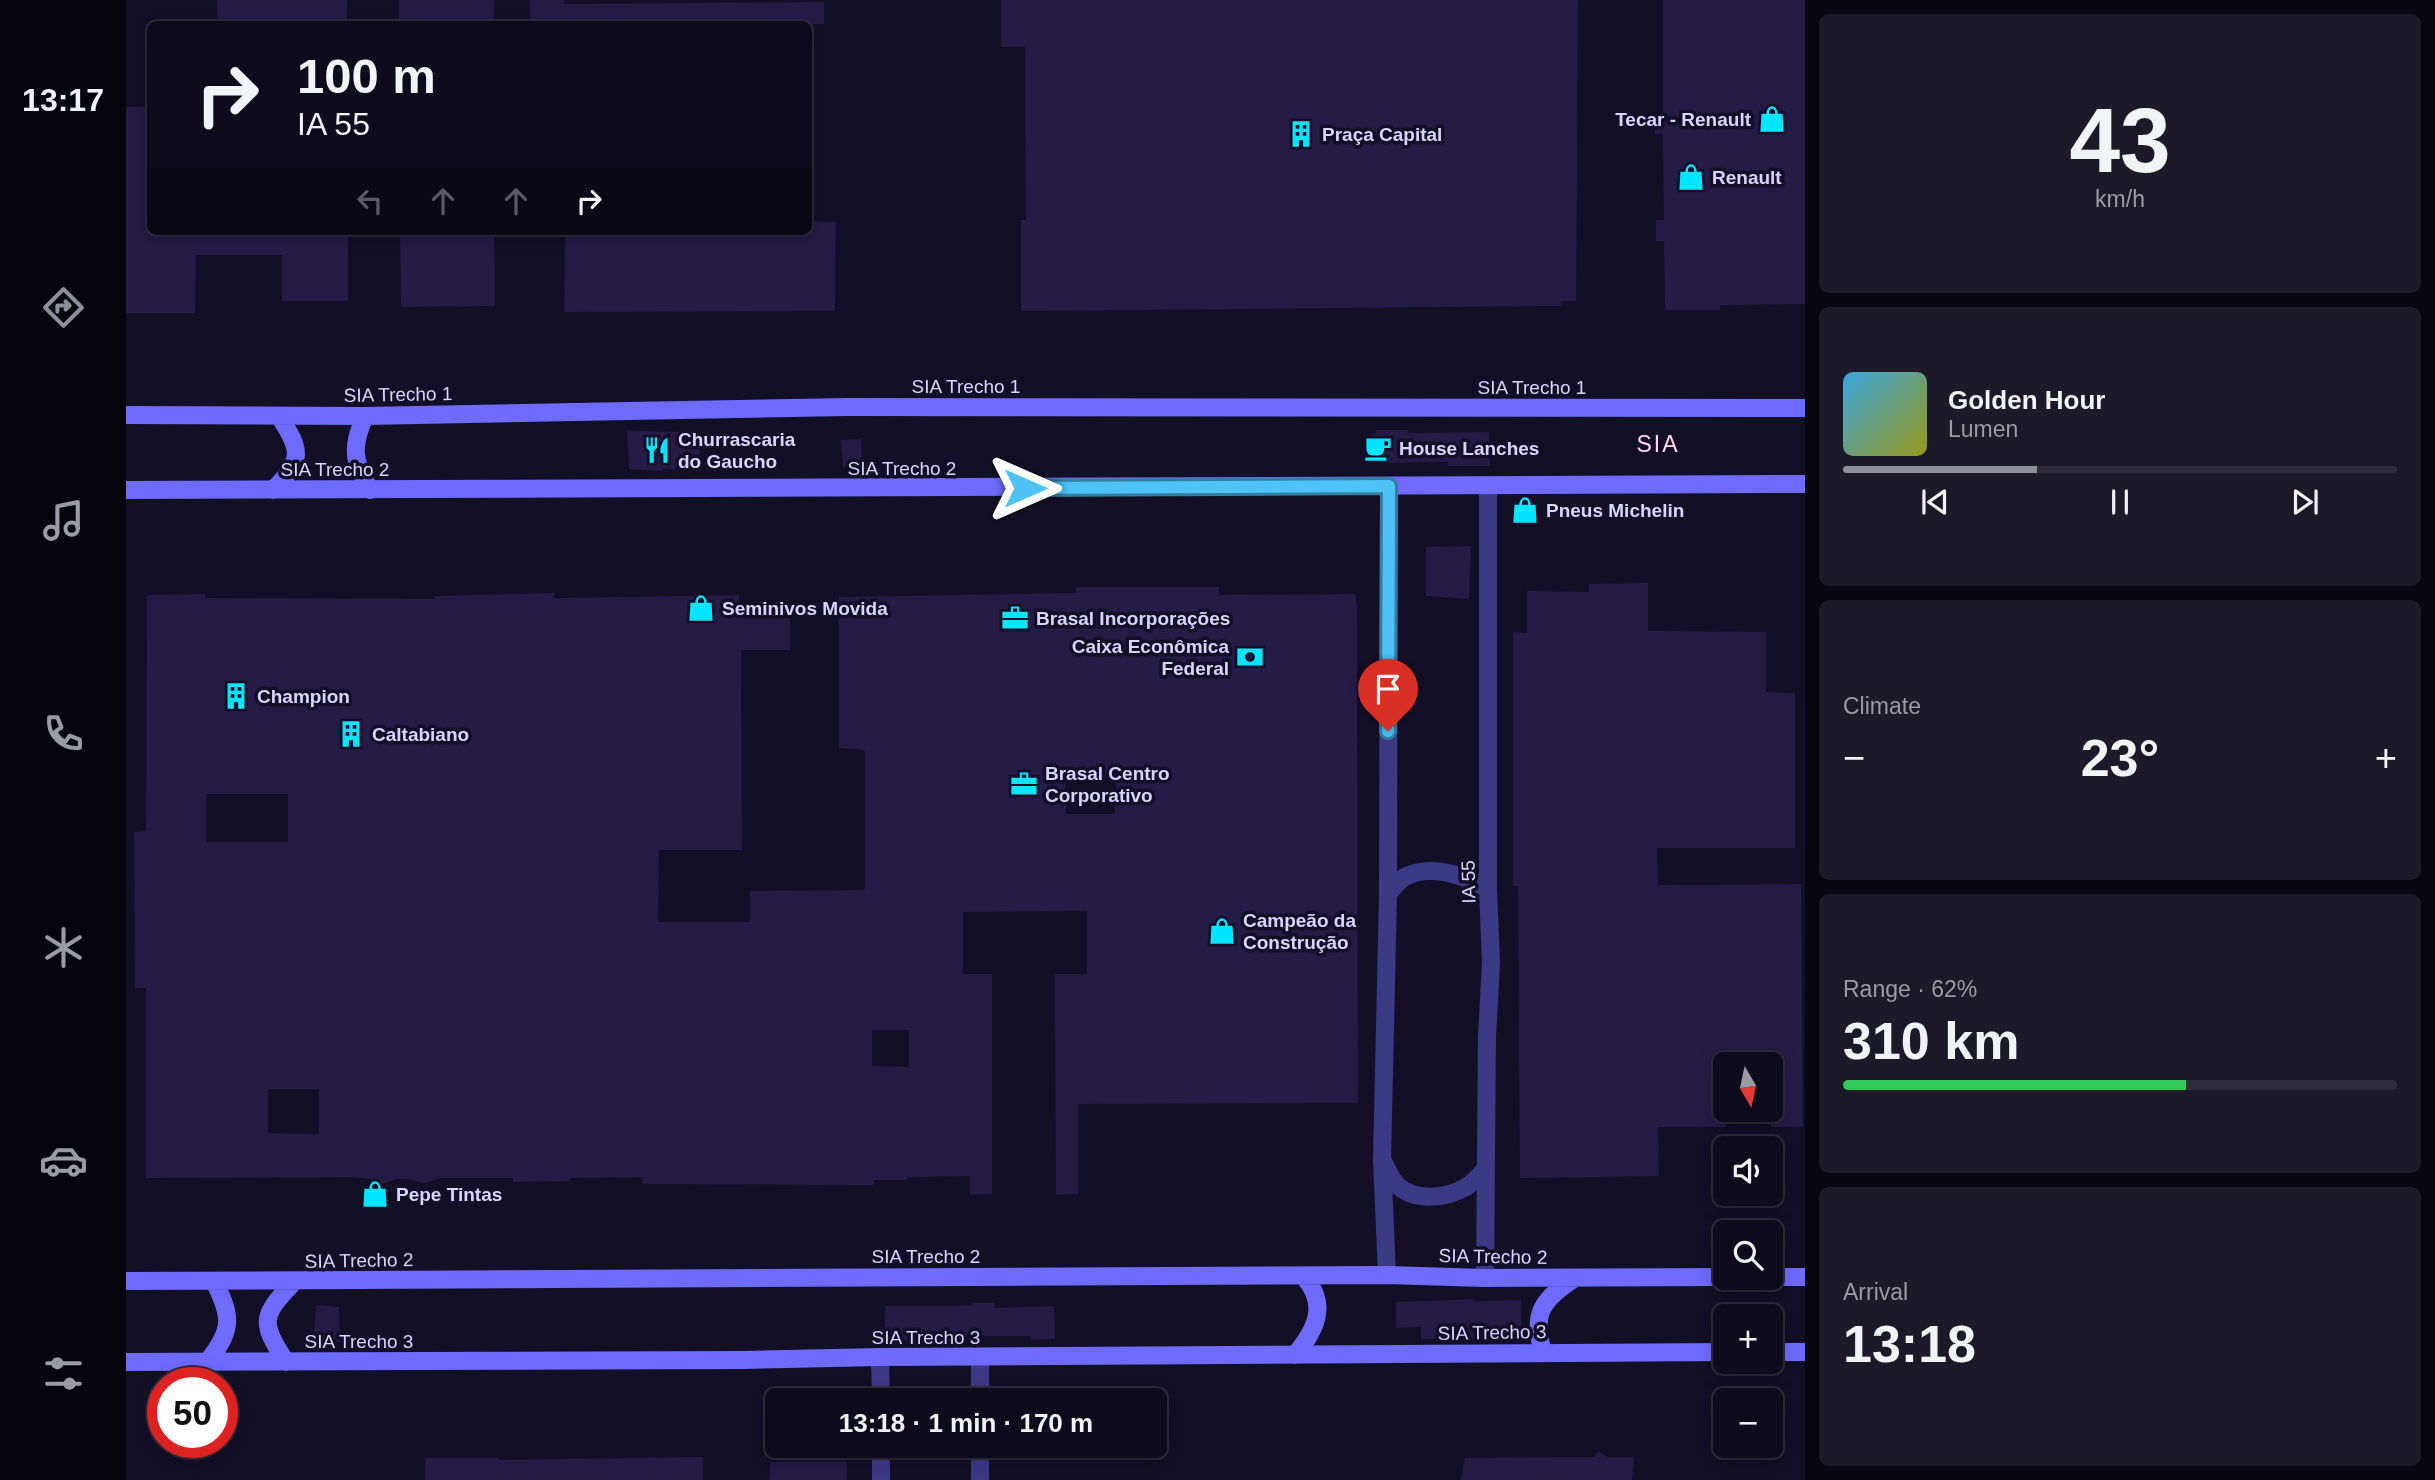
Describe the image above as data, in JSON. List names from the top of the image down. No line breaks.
{"streets":{"main road":["SIA Trecho 1","SIA Trecho 2","SIA Trecho 3"],"street":["IA 55"]},"crossings":[["SIA Trecho 2","IA 55"]],"districts":["SIA"],"places":{"shop":["Tecar - Renault","Renault","Pneus Michelin","Seminivos Movida","Campeão da Construção","Pepe Tintas"],"building":["Praça Capital","Champion","Caltabiano"],"cafe":["House Lanches"],"restaurant":["Churrascaria do Gaucho"],"office":["Brasal Incorporações","Brasal Centro Corporativo"],"bank":["Caixa Econômica Federal"]},"north":"bottom","page":{"tabs":"13:17","tile":[["43","km/h"],"Climate",["Range · 62%","310 km"],["Arrival","13:18"]],"turn":["100 m","IA 55"],"song":["Golden Hour","Lumen"],"heat":["−","23°","+"],"map_buttons":["+","−"],"limit":"50","trip":"13:18 · 1 min · 170 m"}}
